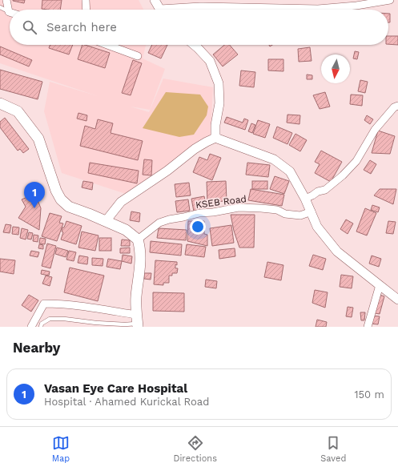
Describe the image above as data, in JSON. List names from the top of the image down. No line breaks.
{"streets":{"street":["KSEB Road"]},"north":"bottom","page":{"search":"Search here","pins":"1","heading":"Nearby","list":[{"mark":"1","name":"Vasan Eye Care Hospital","note":"Hospital · Ahamed Kurickal Road","value":"150 m"}],"nav":["Map","Directions","Saved"]}}
